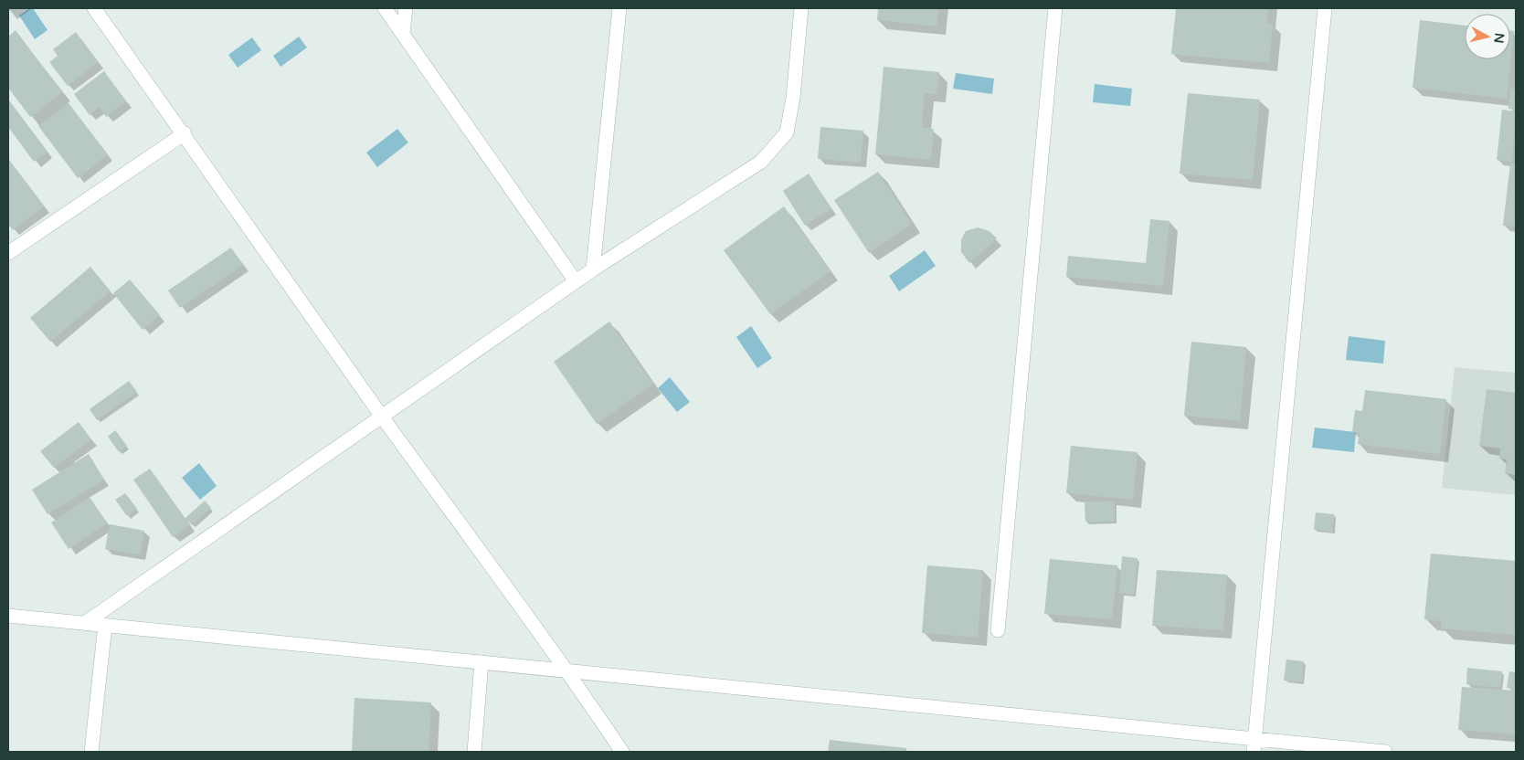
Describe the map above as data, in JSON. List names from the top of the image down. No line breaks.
{"north":"right"}
